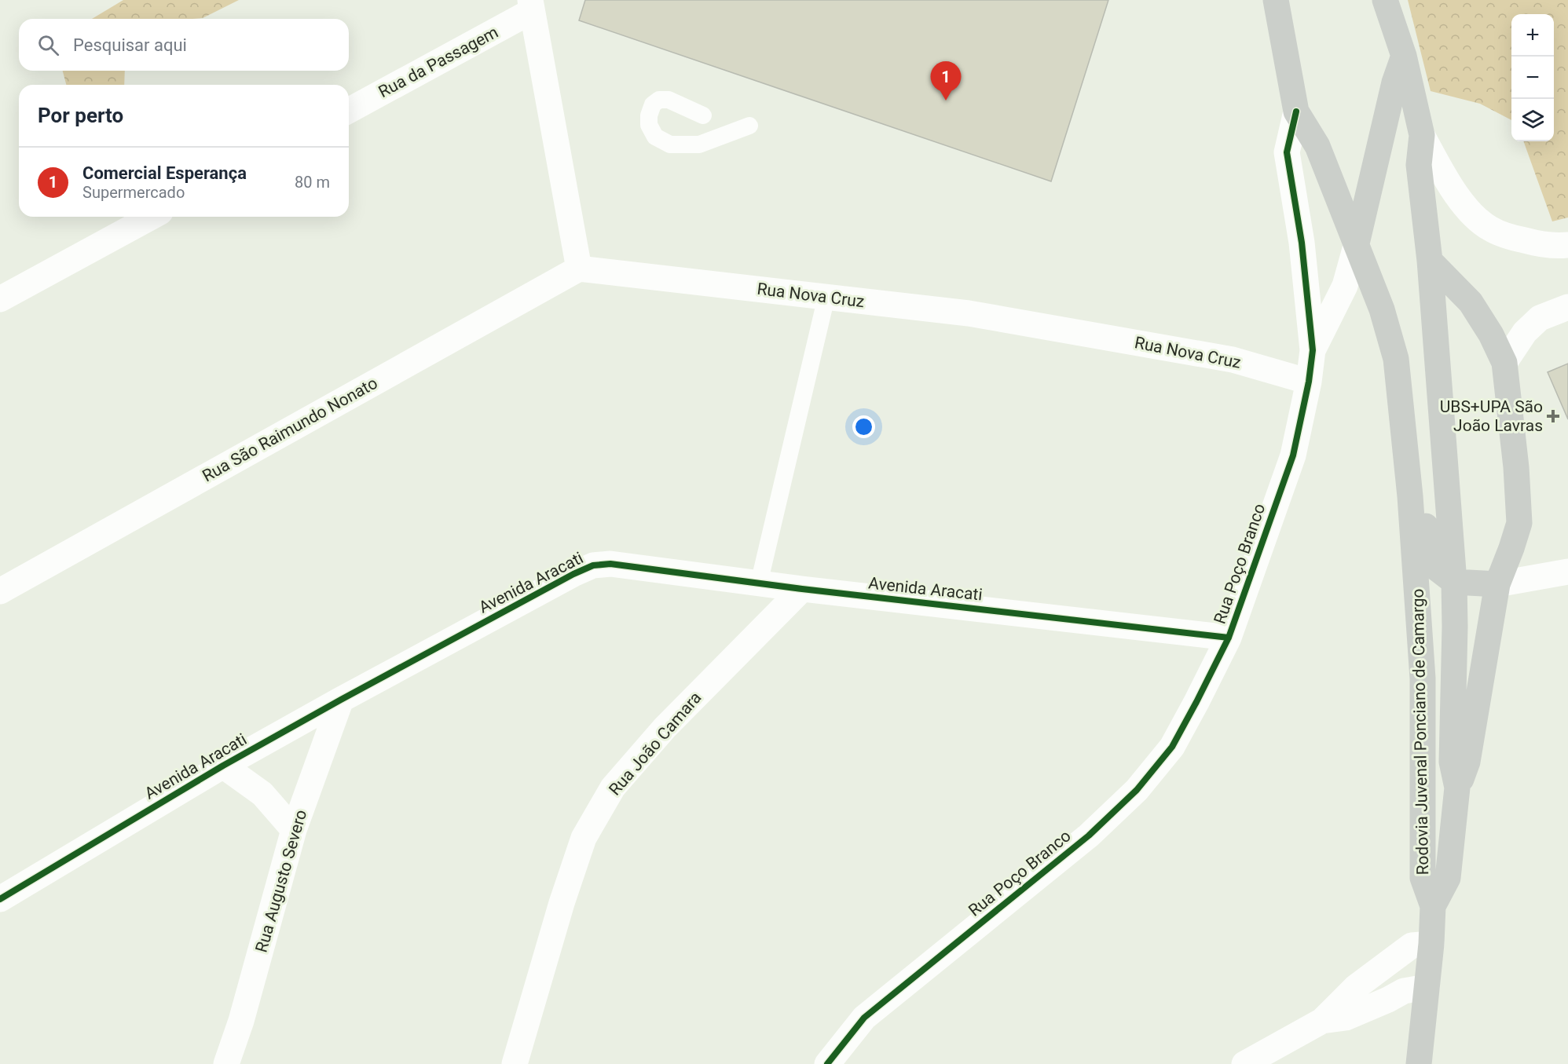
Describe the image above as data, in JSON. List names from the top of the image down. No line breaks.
{"streets":{"main road":["Rodovia Juvenal Ponciano de Camargo"],"street":["Rua da Passagem","Rua Nova Cruz","Rua São Raimundo Nonato","Rua Poço Branco","Avenida Aracati","Rua João Camara","Rua Augusto Severo"]},"crossings":[["Rua Nova Cruz","Rua São Raimundo Nonato"],["Rua Nova Cruz","Rua Poço Branco"],["Rua Poço Branco","Avenida Aracati"],["Rua Poço Branco","Rodovia Juvenal Ponciano de Camargo"],["Avenida Aracati","Rua João Camara"],["Avenida Aracati","Rua Augusto Severo"]],"places":{"health":["UBS+UPA São João Lavras"]},"page":{"map_buttons":["+","−"],"search":"Pesquisar aqui","pins":"1","heading":"Por perto","list":[{"mark":"1","name":"Comercial Esperança","note":"Supermercado","value":"80 m"}]}}
